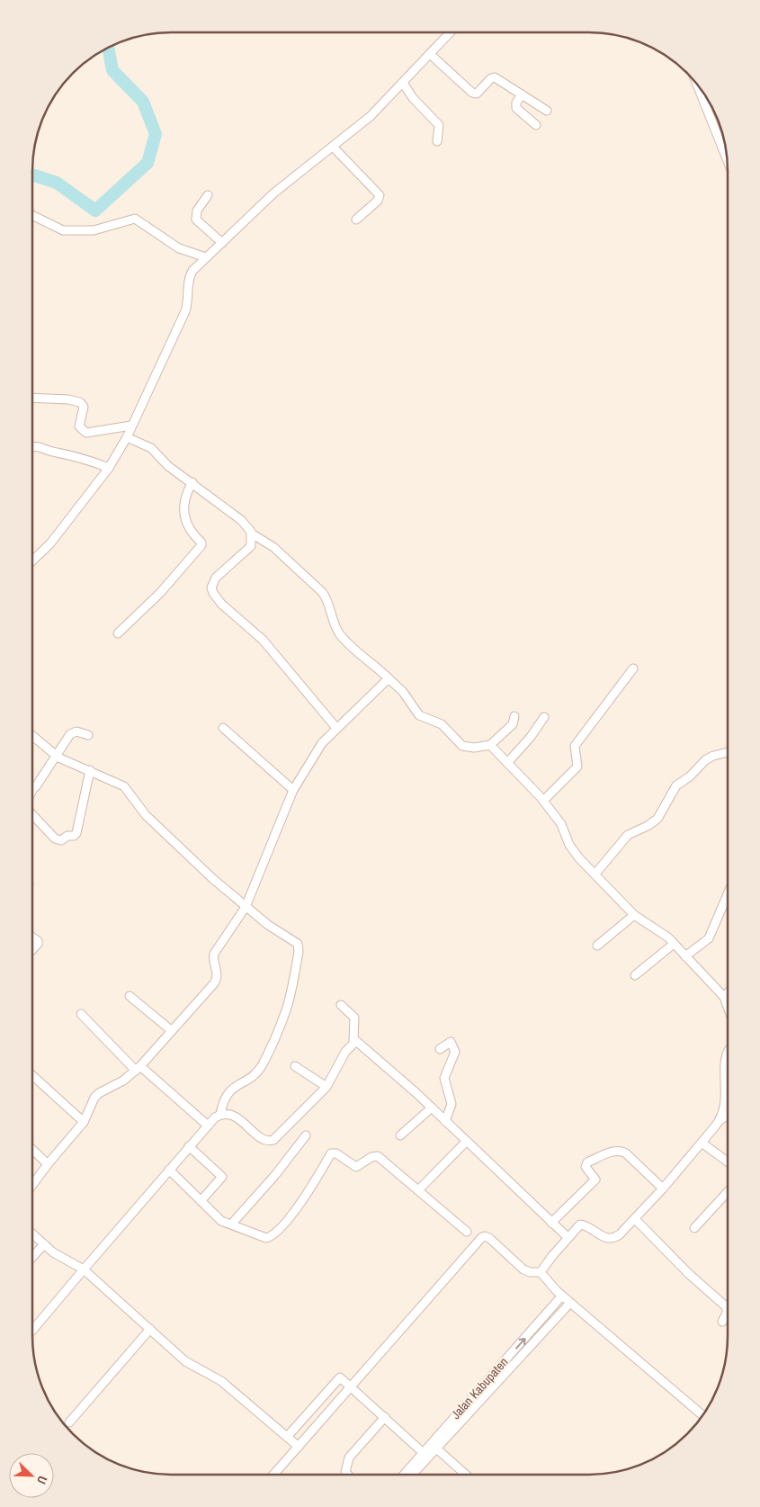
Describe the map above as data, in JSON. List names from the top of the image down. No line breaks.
{"streets":{"street":["Jalan Kabupaten"]},"north":"bottom right"}
